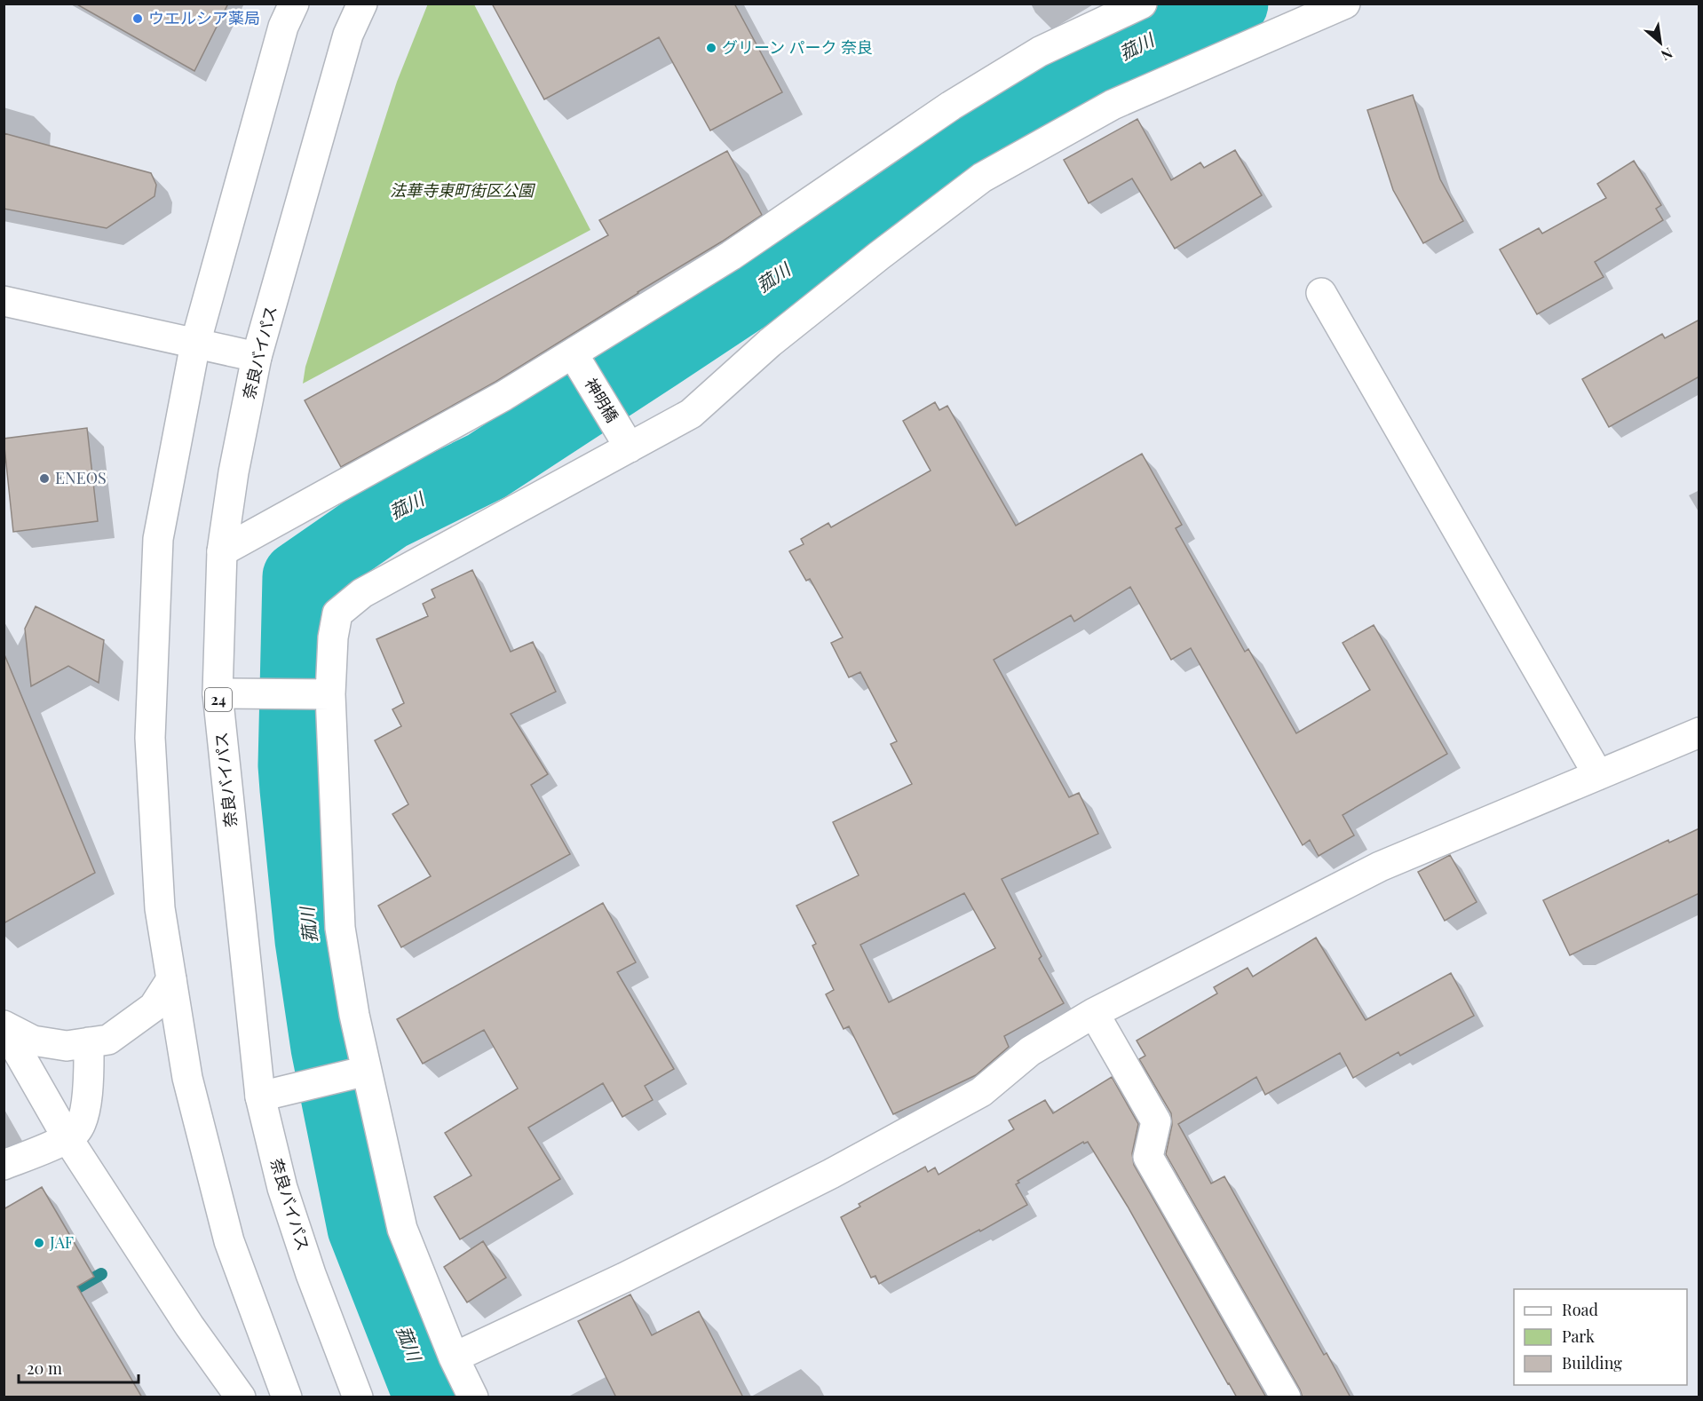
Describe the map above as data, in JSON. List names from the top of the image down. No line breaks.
{"streets":{"main road":["奈良バイパス","神明橋","24"]},"water":["菰川"],"parks":["法華寺東町街区公園"],"places":["ウエルシア薬局","グリーン パーク 奈良","ENEOS","JAF"],"legend":["Road","Park","Building"],"scale_bar":"20 m","north":"bottom right"}
